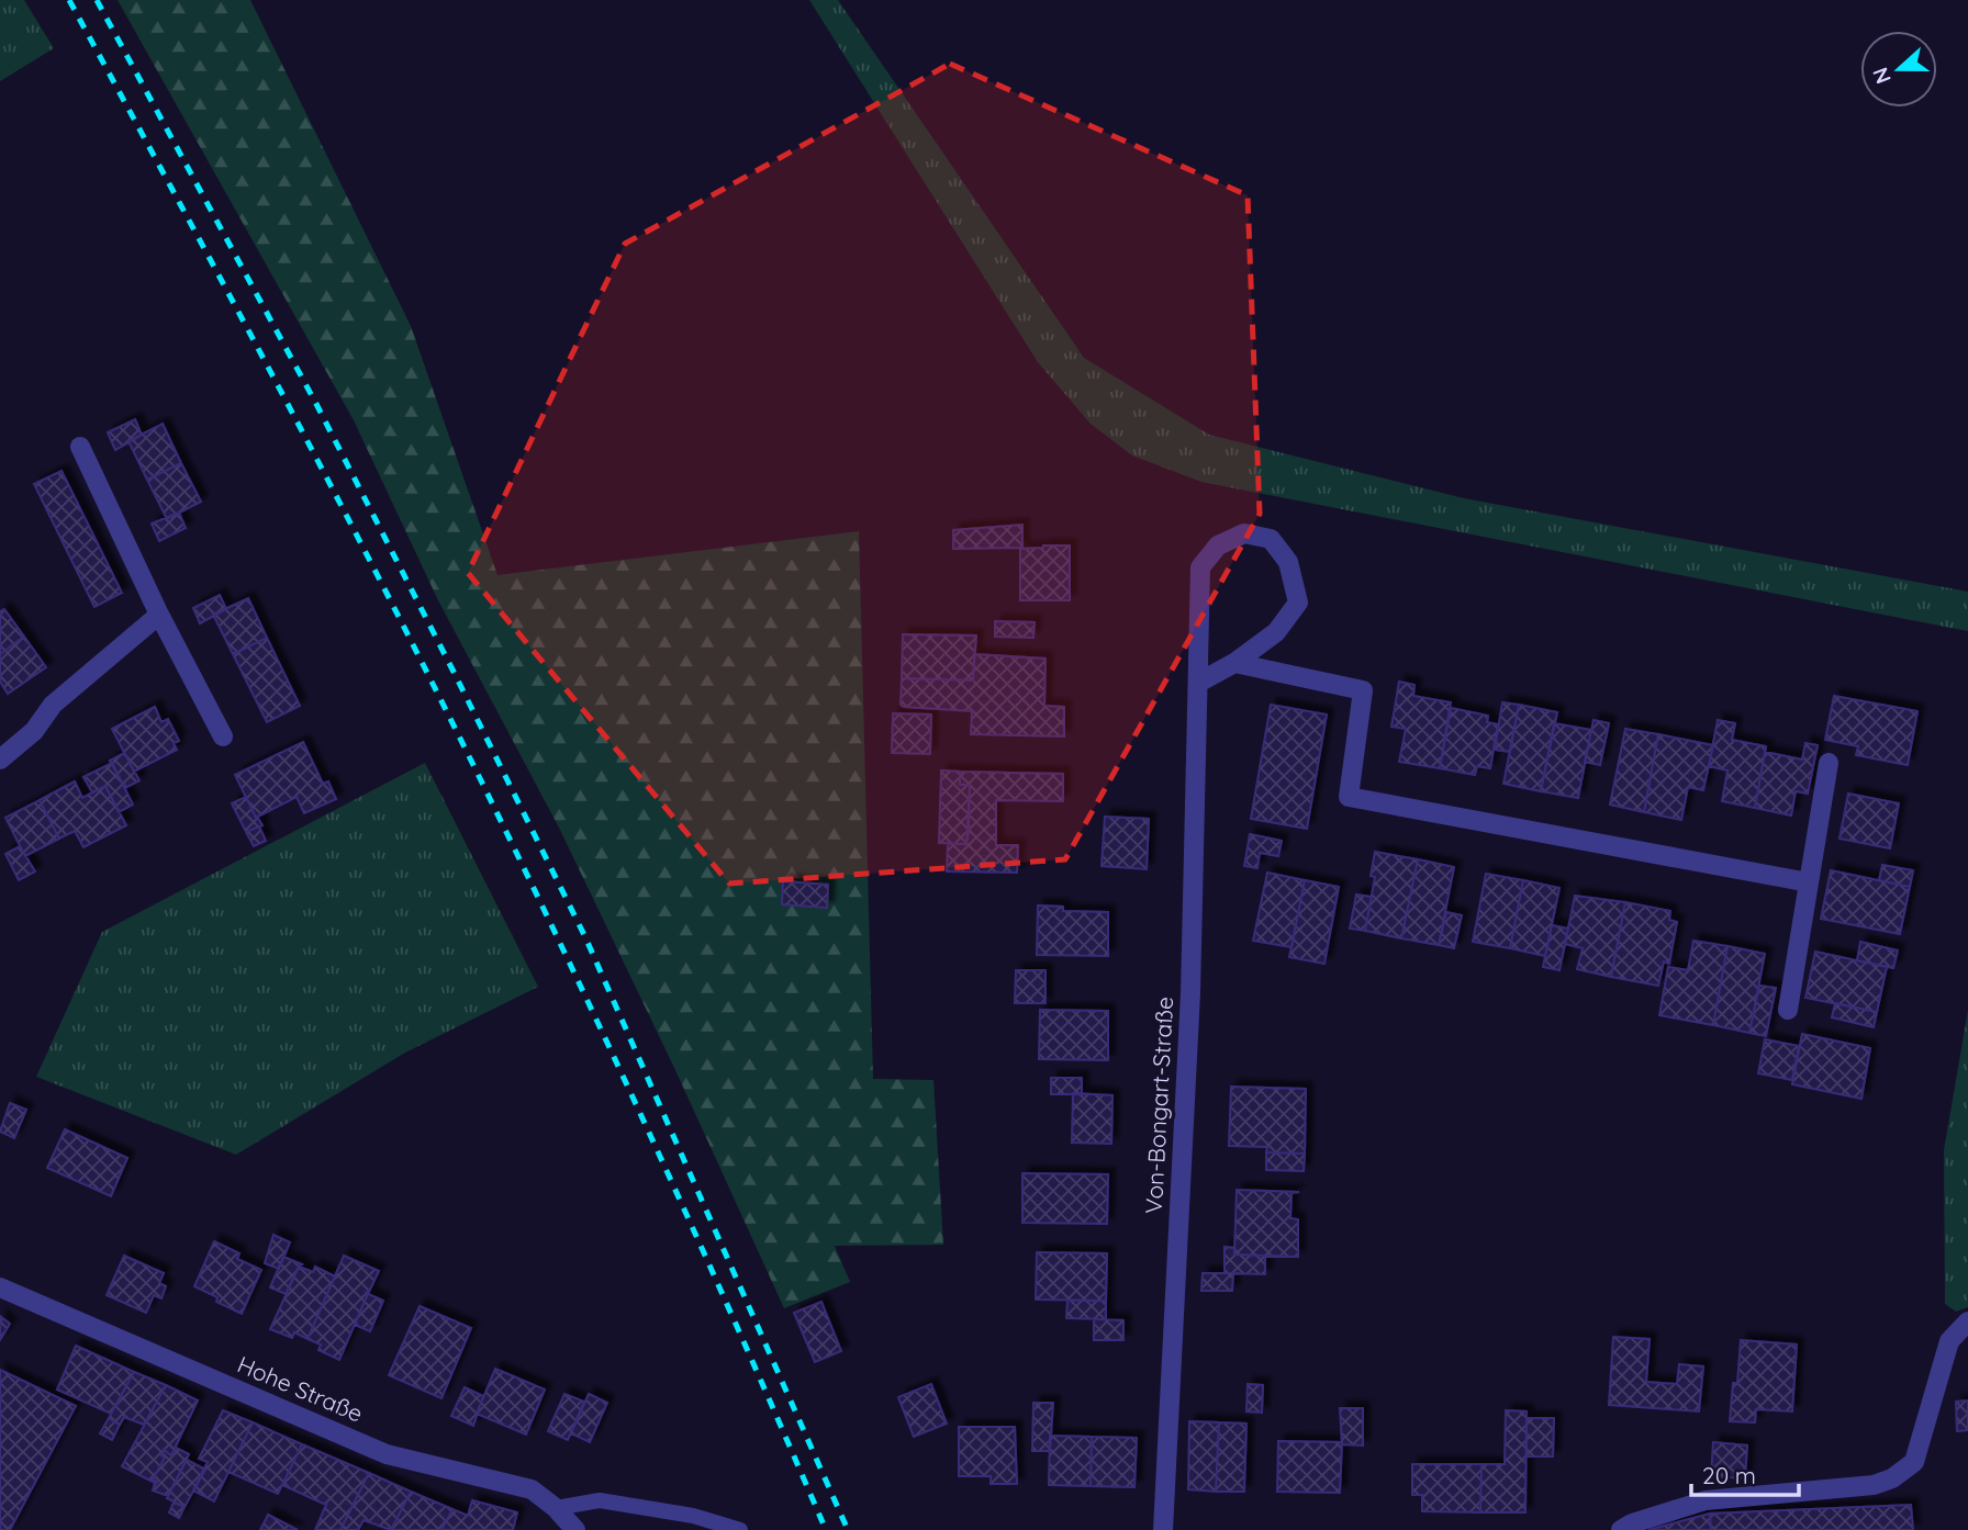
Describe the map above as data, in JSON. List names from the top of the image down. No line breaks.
{"streets":{"street":["Von-Bongart-Straße","Hohe Straße"]},"scale_bar":"20 m","north":"left"}
